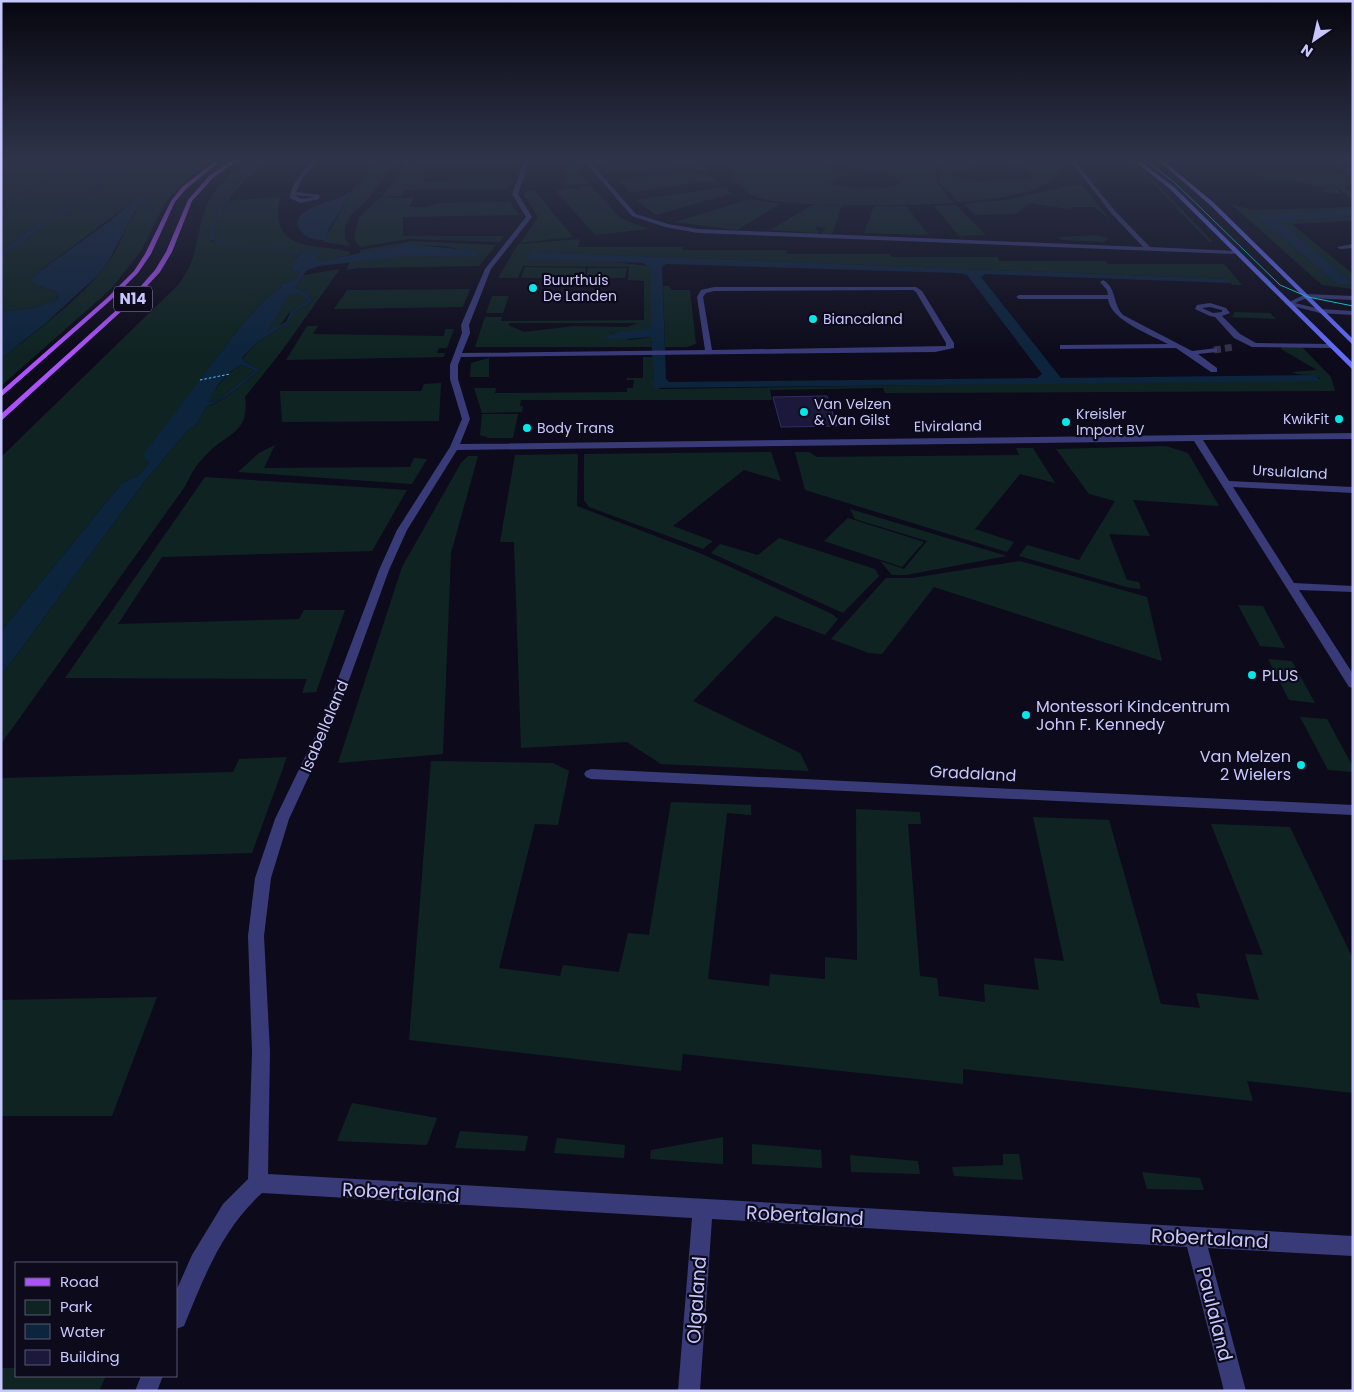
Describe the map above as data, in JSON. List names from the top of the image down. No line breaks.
{"streets":{"main road":["N14"],"street":["Elviraland","Ursulaland","Isabellaland","Gradaland","Robertaland","Olgaland","Paulaland"]},"crossings":[["Elviraland","Isabellaland"],["Isabellaland","Robertaland"],["Robertaland","Olgaland"],["Robertaland","Paulaland"]],"places":["Buurthuis De Landen","Biancaland","Van Velzen & Van Gilst","KwikFit","Kreisler Import BV","Body Trans","PLUS","Montessori Kindcentrum John F. Kennedy","Van Melzen 2 Wielers"],"legend":["Road","Park","Water","Building"],"north":"bottom left"}
